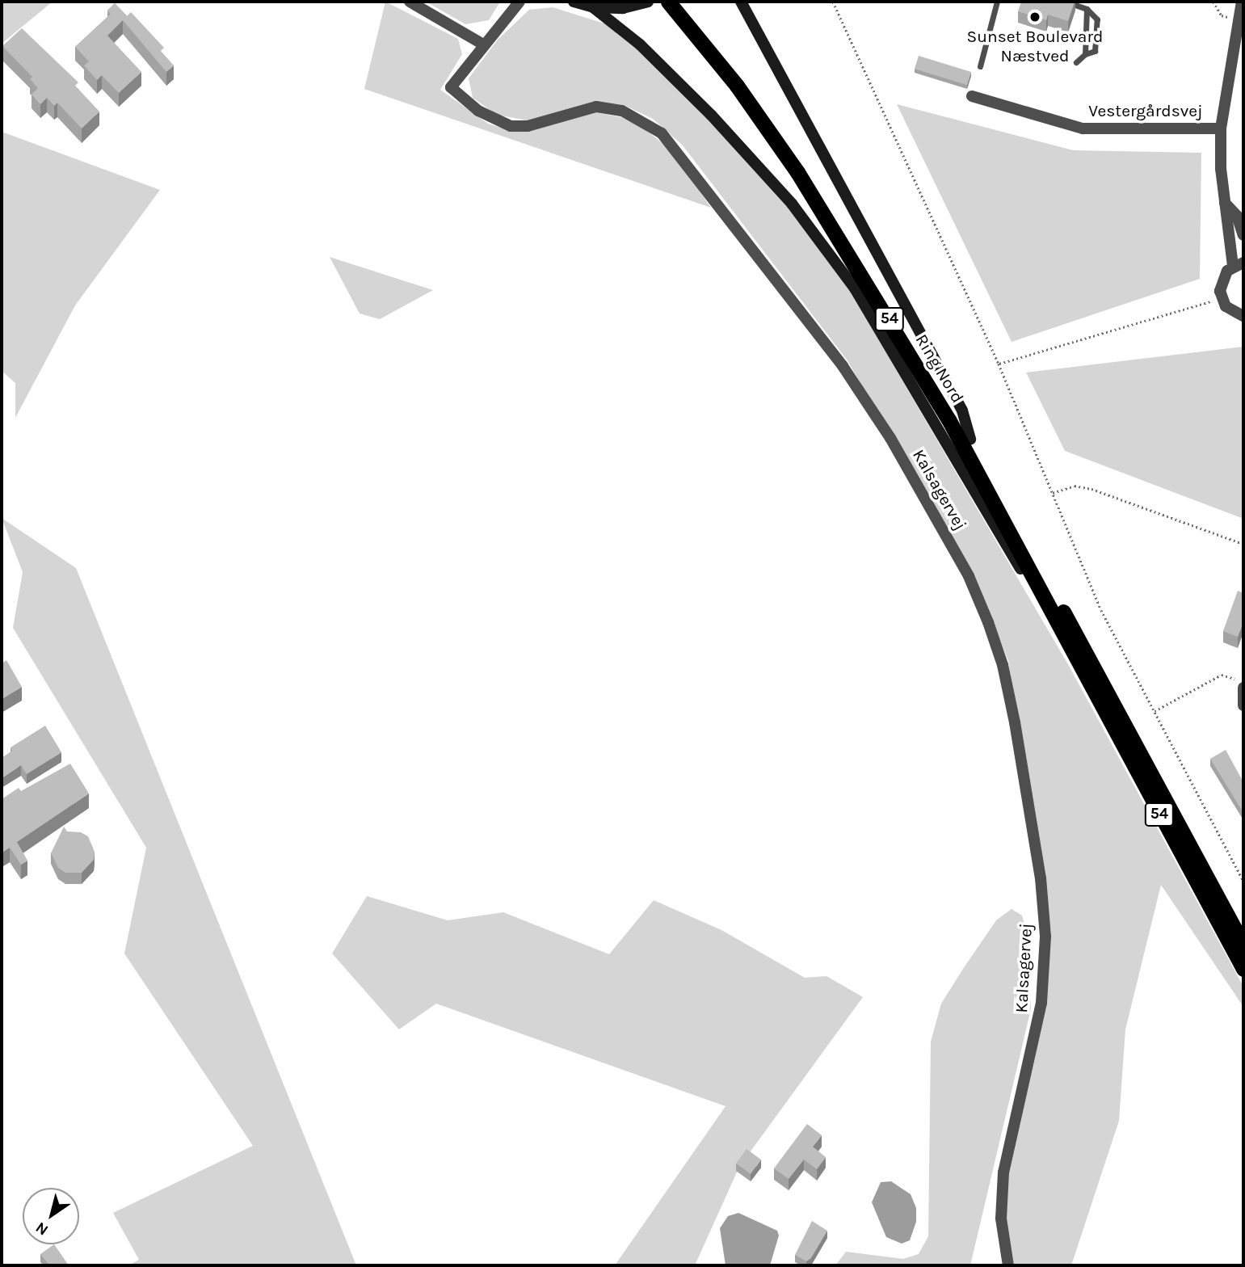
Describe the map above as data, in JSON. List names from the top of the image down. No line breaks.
{"streets":{"highway":["54","Ring Nord"],"street":["Vestergårdsvej","Kalsagervej"]},"crossings":[["54","Ring Nord"]],"places":["Sunset Boulevard Næstved"],"north":"bottom left"}
